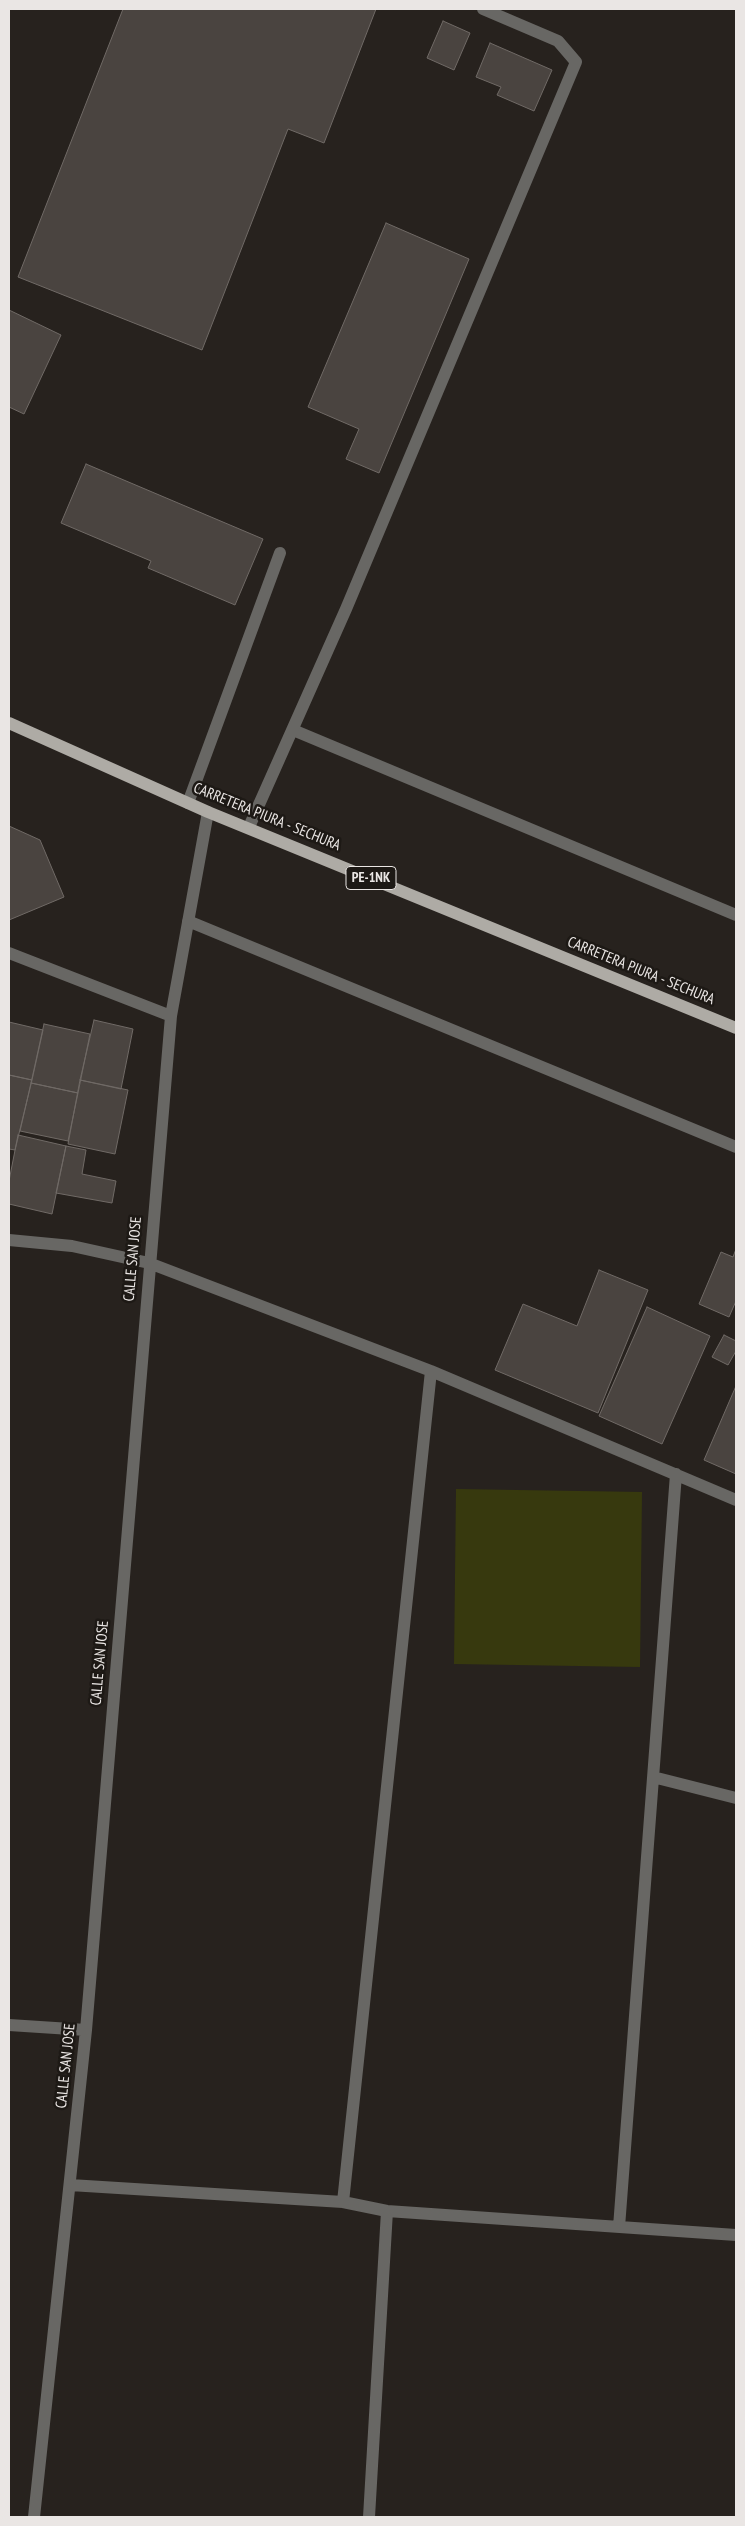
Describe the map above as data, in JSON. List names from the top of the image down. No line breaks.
{"streets":{"main road":["CARRETERA PIURA - SECHURA","PE-1NK"],"street":["CALLE SAN JOSE"]},"crossings":[["CARRETERA PIURA - SECHURA","CALLE SAN JOSE"]]}
